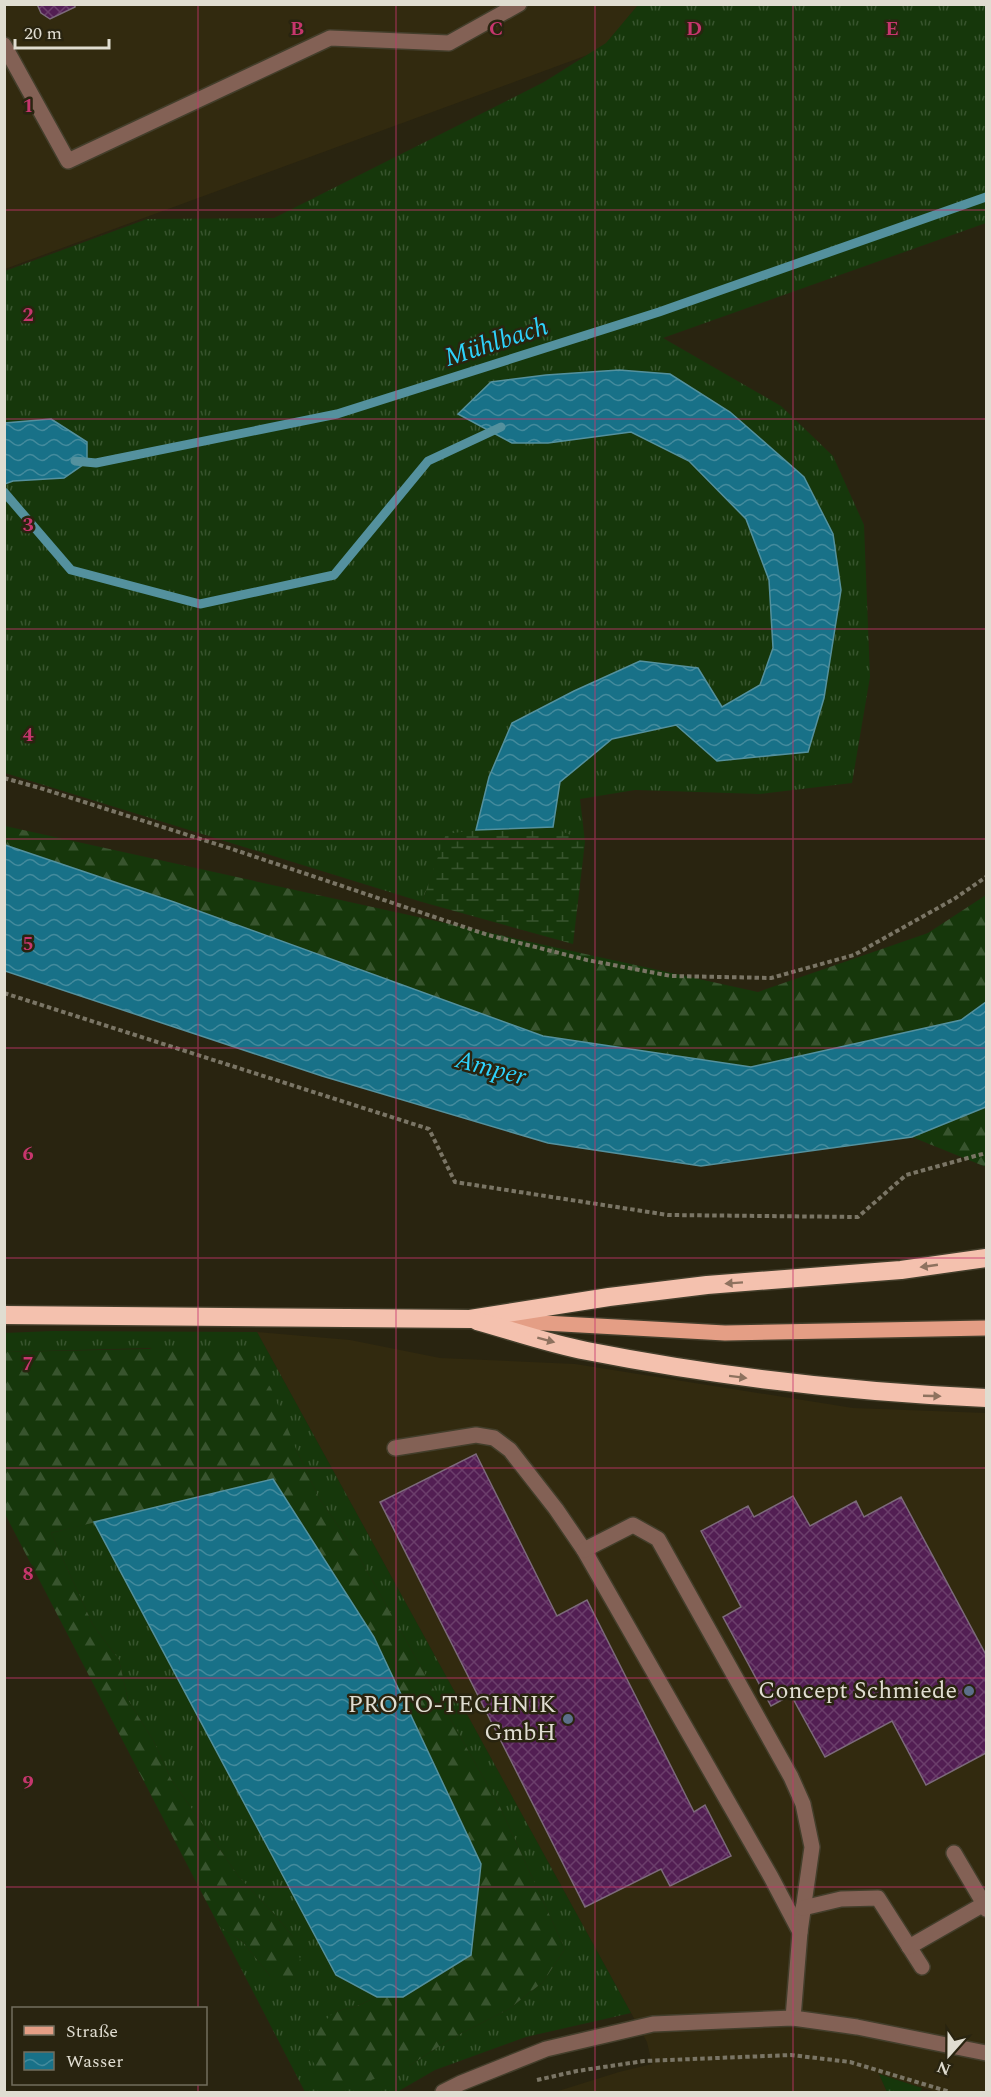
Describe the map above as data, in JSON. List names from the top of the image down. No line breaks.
{"water":["Mühlbach","Amper"],"places":["Concept Schmiede","PROTO-TECHNIK GmbH"],"legend":["Straße","Wasser"],"scale_bar":"20 m","north":"bottom","grid":{"columns":["B","C","D","E"],"rows":["1","2","3","4","5","6","7","8","9"]}}
